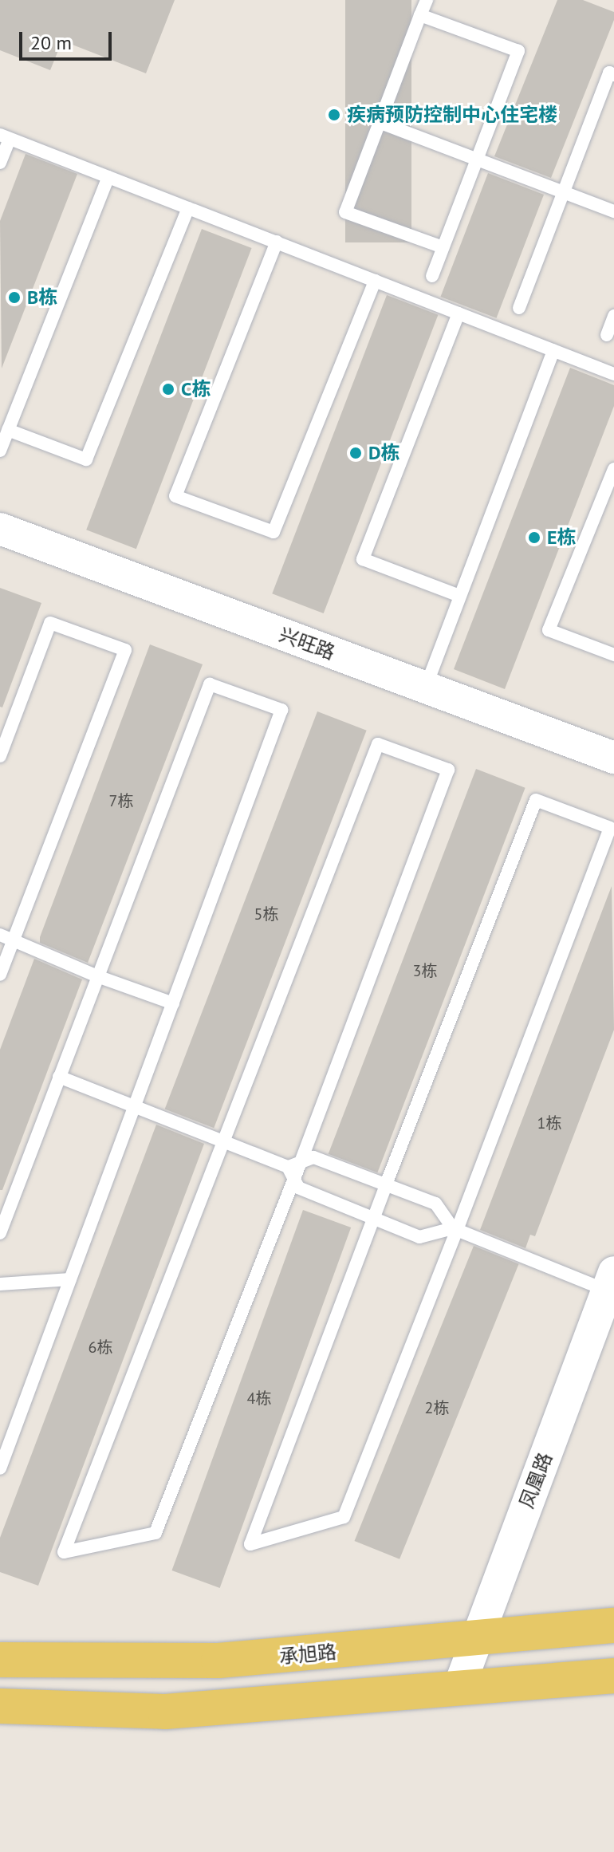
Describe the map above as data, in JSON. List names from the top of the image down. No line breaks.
{"streets":{"main road":["承旭路"],"street":["兴旺路","凤凰路"]},"crossings":[["凤凰路","承旭路"]],"places":["疾病预防控制中心住宅楼","B栋","C栋","D栋","E栋"],"house_numbers":["7栋","5栋","3栋","1栋","6栋","4栋","2栋"],"scale_bar":"20 m"}
